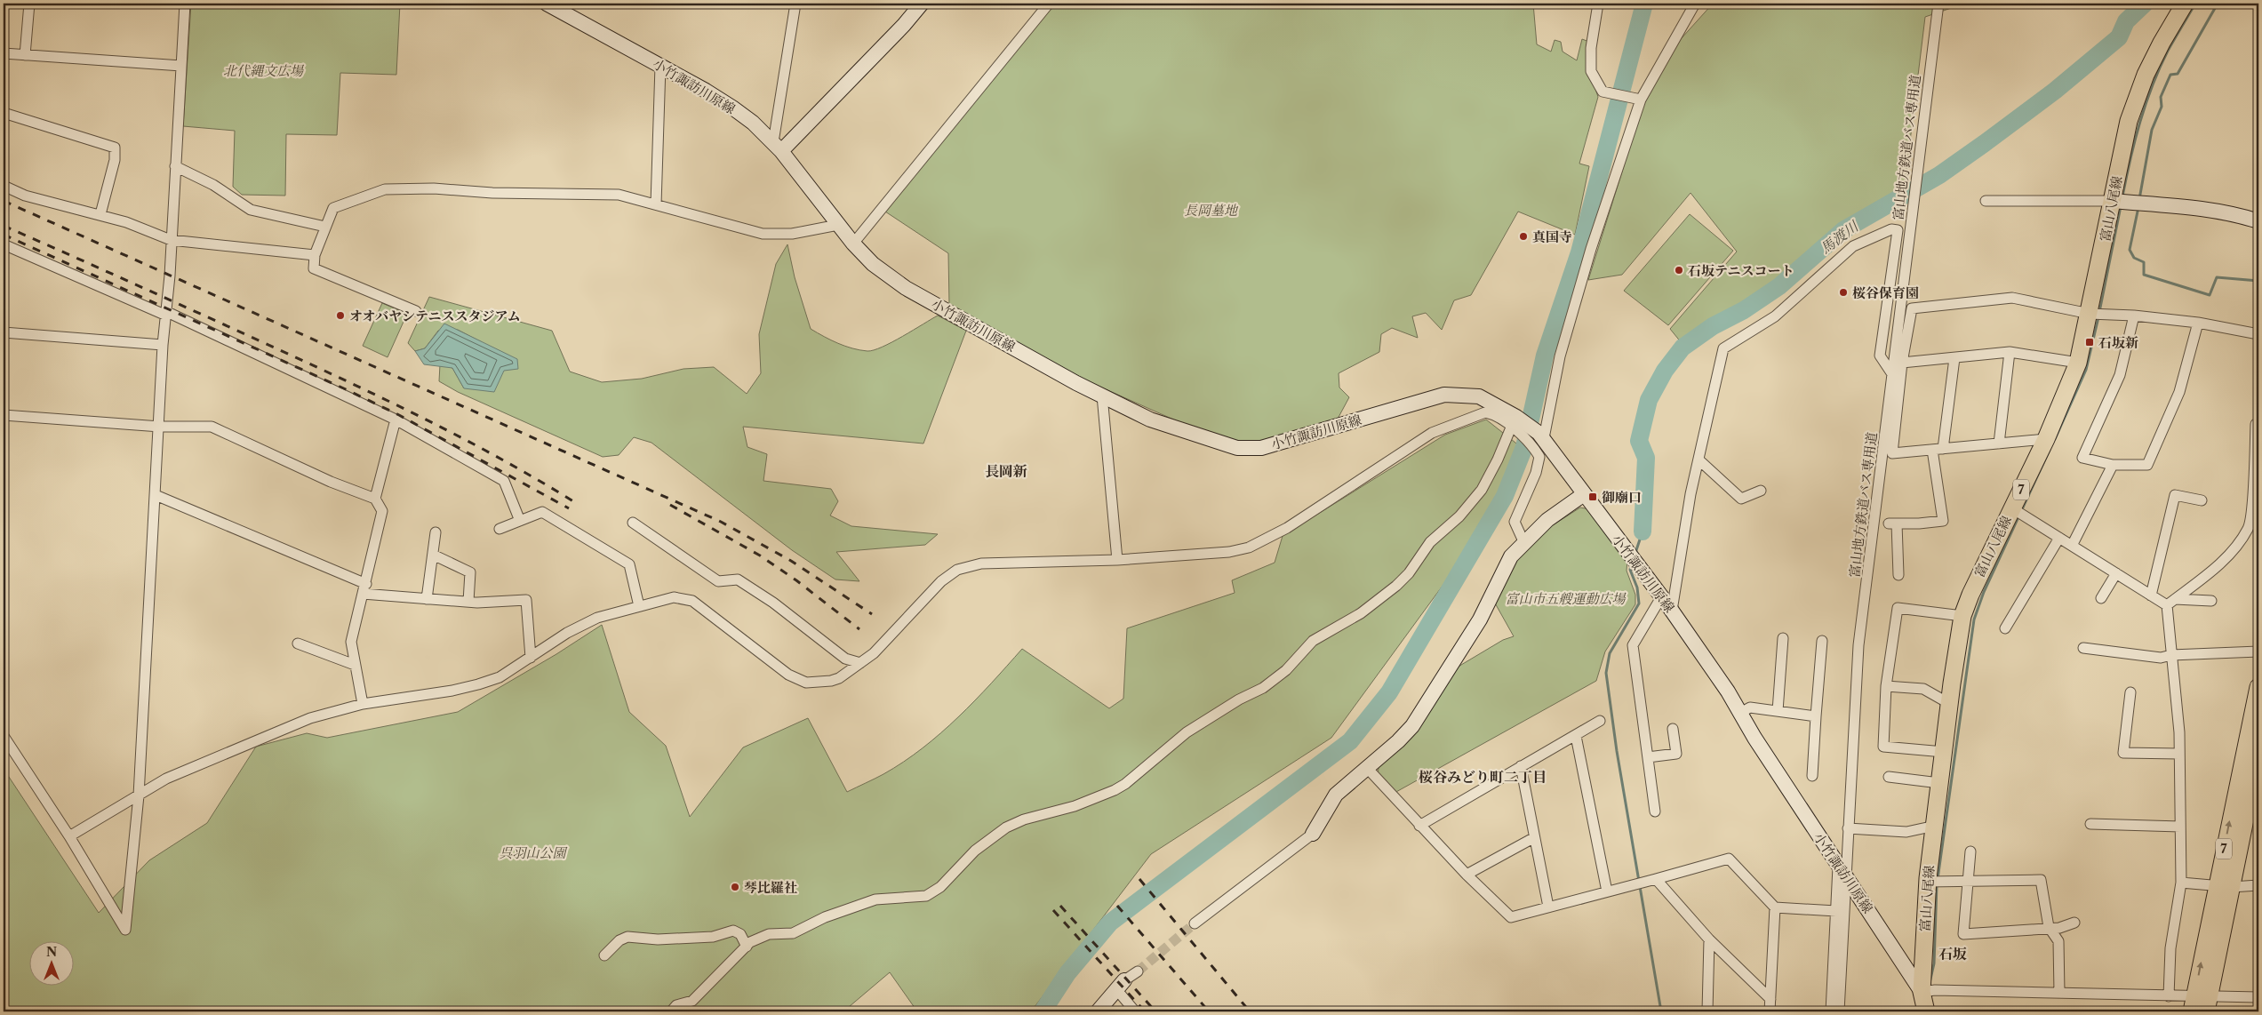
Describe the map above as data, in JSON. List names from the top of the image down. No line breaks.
{"streets":{"main road":["小竹諏訪川原線","富山八尾線","7"],"street":["富山地方鉄道バス専用道"]},"crossings":[["小竹諏訪川原線","富山地方鉄道バス専用道"],["小竹諏訪川原線","富山八尾線"]],"districts":["長岡新","桜谷みどり町二丁目","石坂"],"water":["馬渡川"],"parks":["北代縄文広場","長岡墓地","富山市五艘運動広場","呉羽山公園"],"places":{"other":["真国寺","石坂テニスコート","桜谷保育園","オオバヤシテニススタジアム","琴比羅社"],"transit":["石坂新","御廟口"]},"north":"top"}
